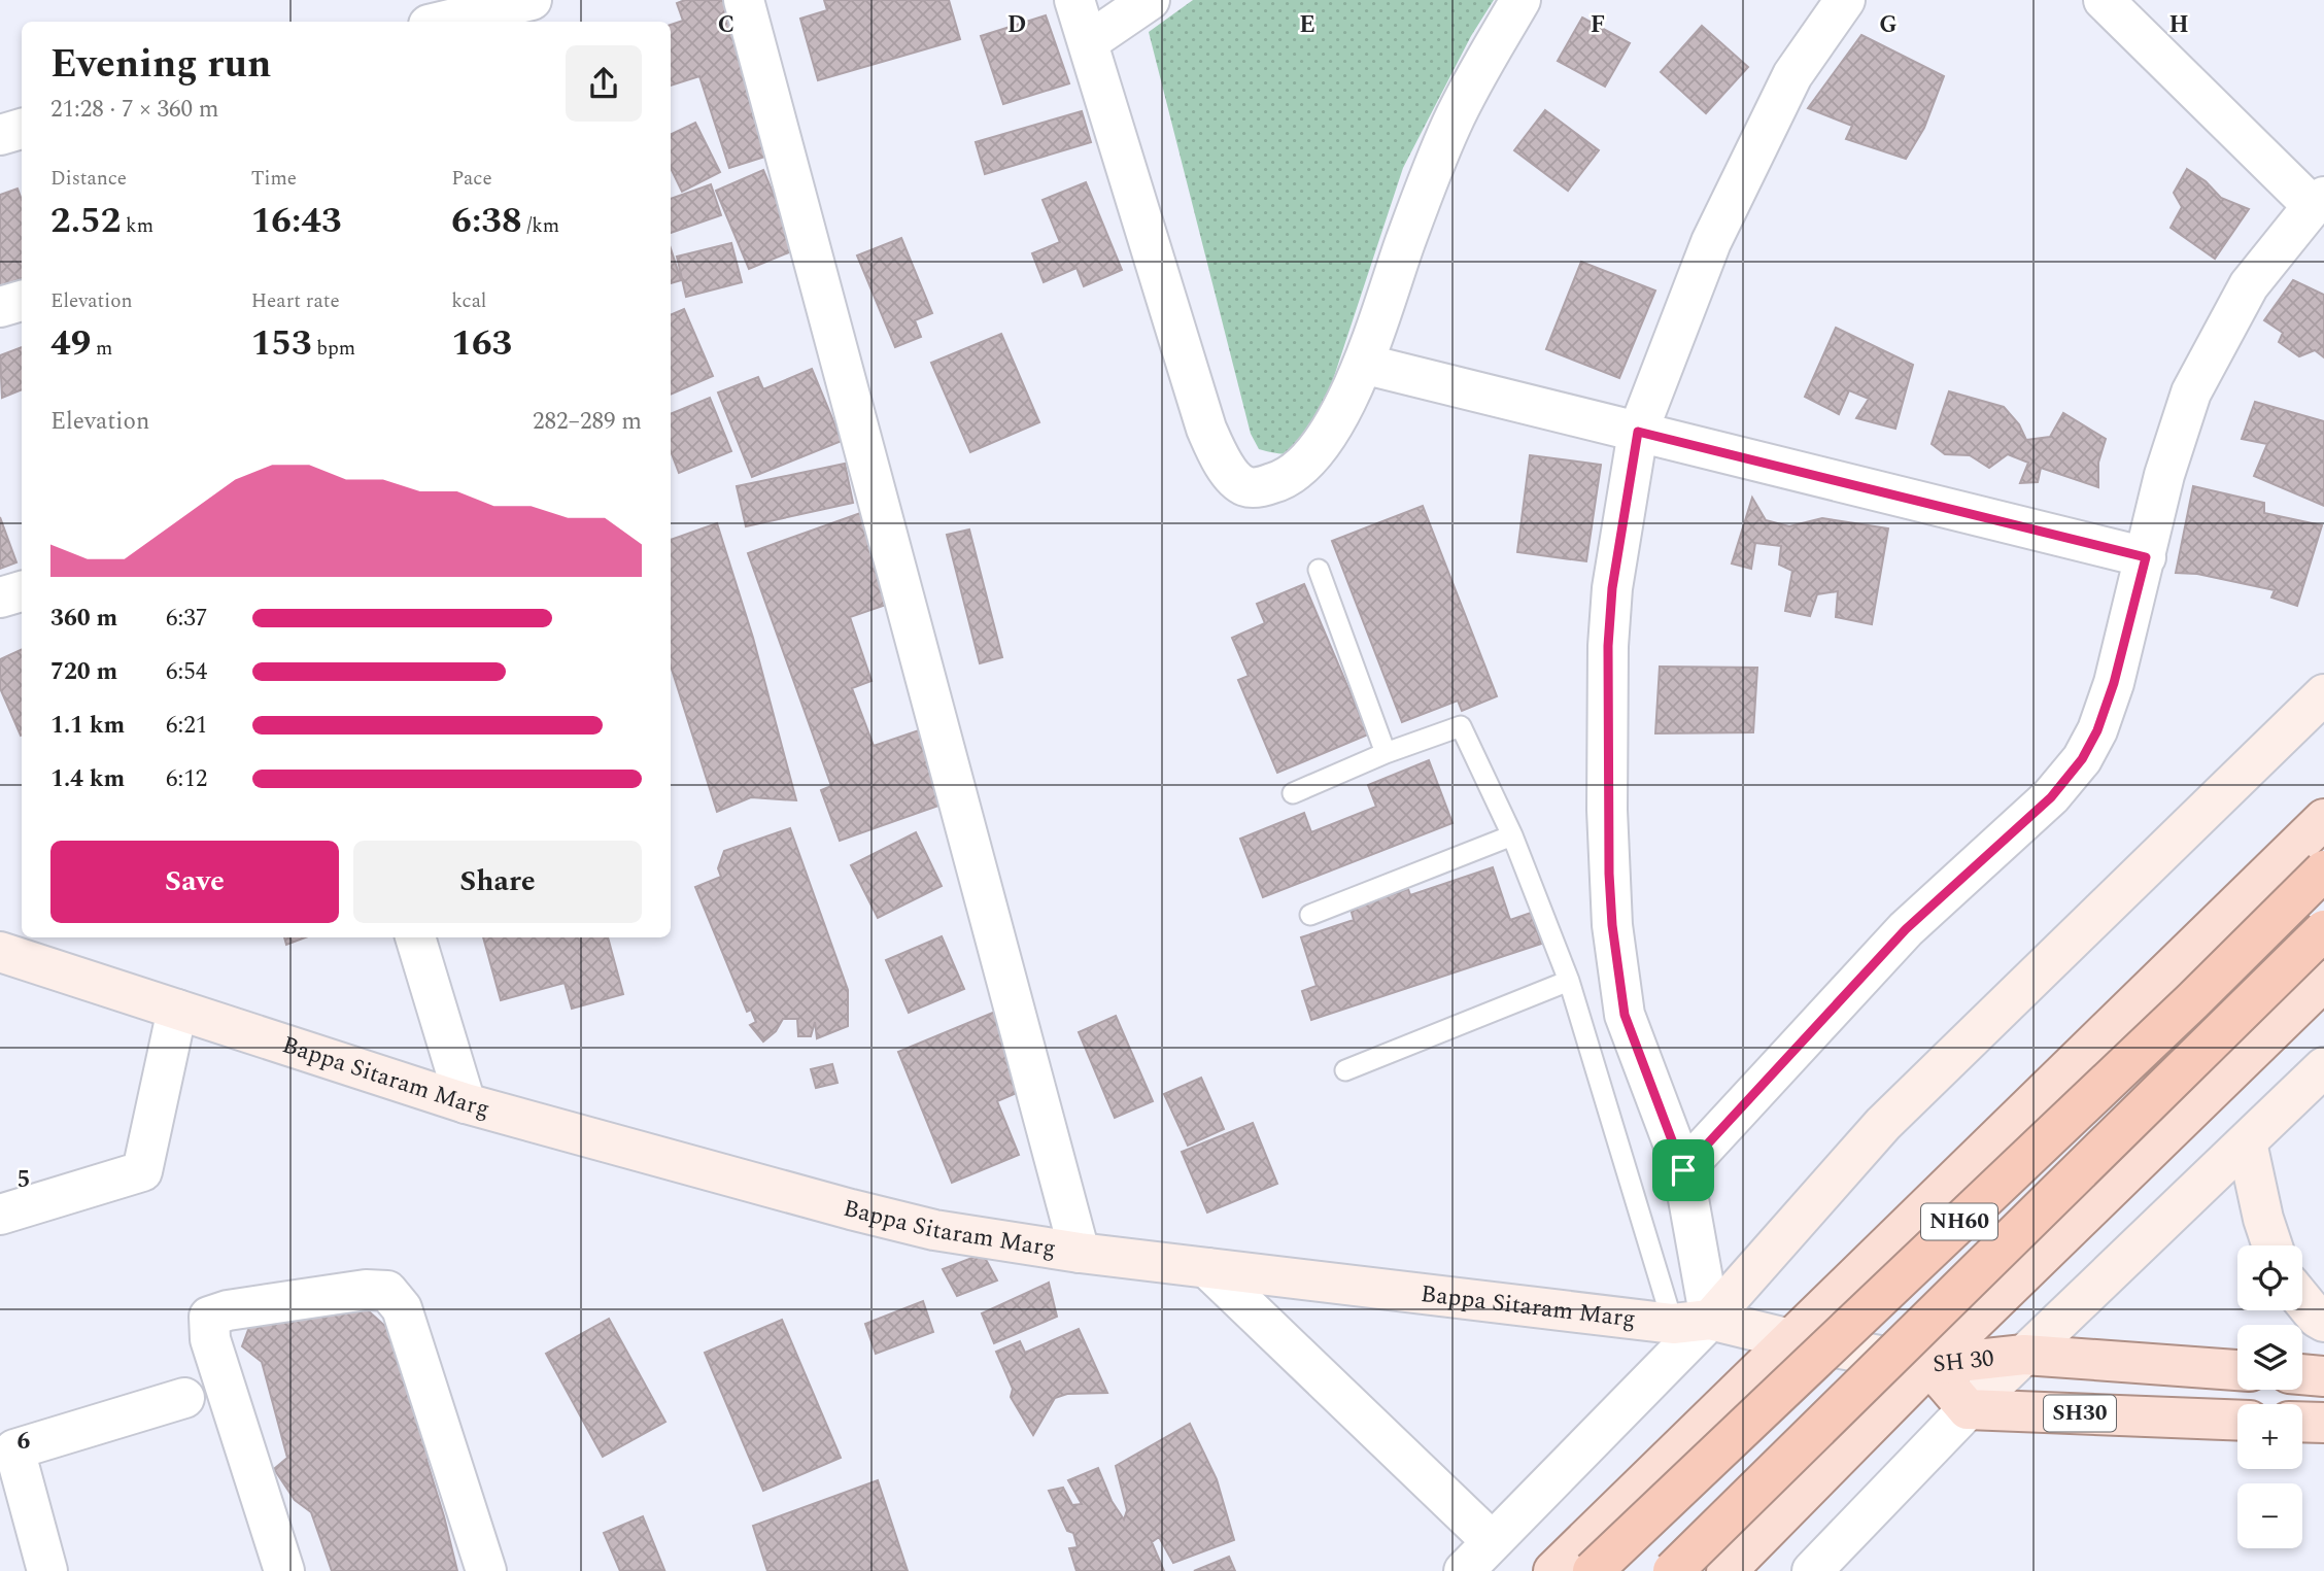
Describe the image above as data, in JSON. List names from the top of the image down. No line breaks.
{"streets":{"highway":["NH60"],"main road":["SH 30","SH30"],"street":["Bappa Sitaram Marg"]},"crossings":[["Bappa Sitaram Marg","SH 30"]],"page":{"heading":["Evening run","21:28 · 7 × 360 m"],"stats":[["Distance","2.52 km"],["Time","16:43"],["Pace","6:38 /km"],["Elevation","49 m"],["Heart rate","153 bpm"],["kcal","163"]],"chart":["Elevation","282–289 m"],"list":[{"name":"360 m","note":"6:37"},{"name":"720 m","note":"6:54"},{"name":"1.1 km","note":"6:21"},{"name":"1.4 km","note":"6:12"}],"buttons":["Save","Share"],"map_buttons":["+","−"]},"grid":{"columns":["C","D","E","F","G","H"],"rows":["5","6"]}}
